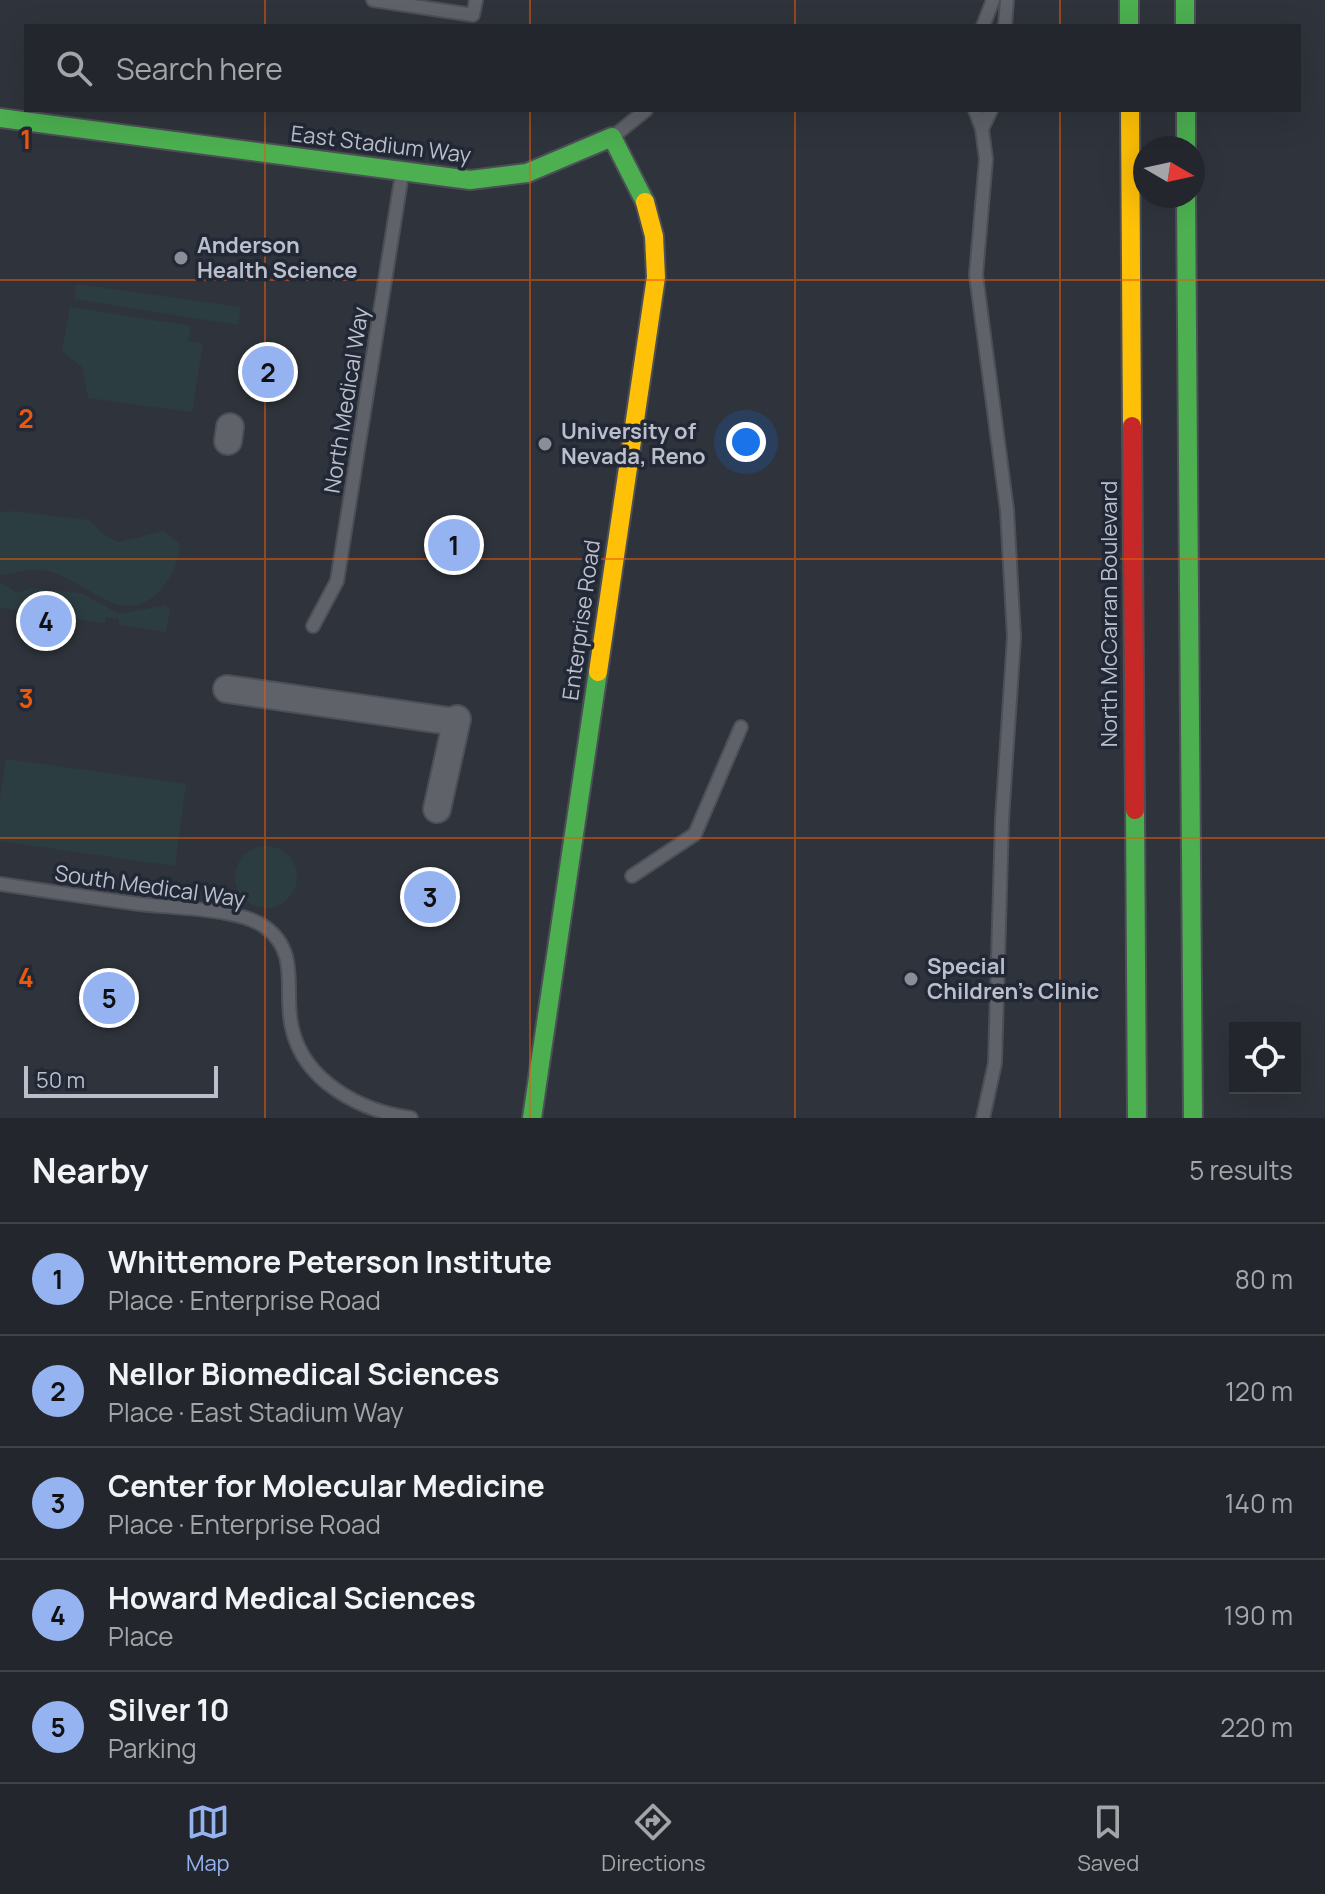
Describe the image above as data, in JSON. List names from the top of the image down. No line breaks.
{"streets":{"main road":["East Stadium Way","North McCarran Boulevard","Enterprise Road"],"lane":["North Medical Way","South Medical Way"]},"crossings":[["East Stadium Way","North Medical Way"],["East Stadium Way","Enterprise Road"]],"places":["Anderson Health Science","University of Nevada, Reno","Special Children's Clinic"],"scale_bar":"50 m","north":"right","page":{"search":"Search here","pins":["2","1","4","3","5"],"scale":"50 m","heading":["Nearby","5 results"],"list":[{"mark":"1","name":"Whittemore Peterson Institute","note":"Place · Enterprise Road","value":"80 m"},{"mark":"2","name":"Nellor Biomedical Sciences","note":"Place · East Stadium Way","value":"120 m"},{"mark":"3","name":"Center for Molecular Medicine","note":"Place · Enterprise Road","value":"140 m"},{"mark":"4","name":"Howard Medical Sciences","note":"Place","value":"190 m"},{"mark":"5","name":"Silver 10","note":"Parking","value":"220 m"}],"nav":["Map","Directions","Saved"]},"grid":{"rows":["1","2","3","4"]}}
